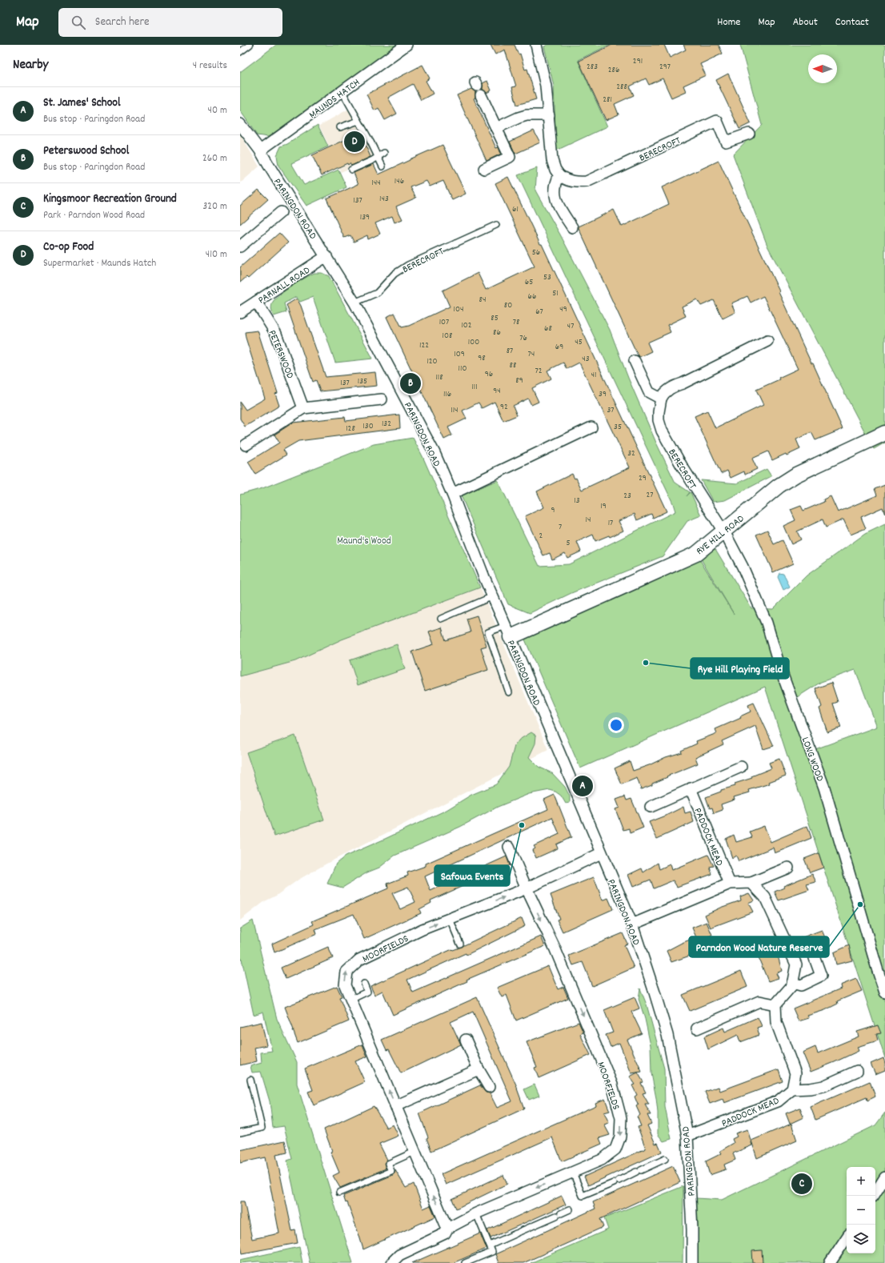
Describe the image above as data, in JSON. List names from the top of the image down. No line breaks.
{"streets":{"street":["MAUNDS HATCH","BERECROFT","PARINGDON ROAD","PARNALL ROAD","PETERSWOOD","RYE HILL ROAD","LONG WOOD","PADDOCK MEAD","MOORFIELDS"]},"crossings":[["MAUNDS HATCH","PARINGDON ROAD"],["BERECROFT","PARINGDON ROAD"],["BERECROFT","RYE HILL ROAD"],["BERECROFT","LONG WOOD"],["PARINGDON ROAD","PARNALL ROAD"],["PARINGDON ROAD","RYE HILL ROAD"],["PARINGDON ROAD","PADDOCK MEAD"],["PARINGDON ROAD","MOORFIELDS"],["PARNALL ROAD","PETERSWOOD"],["RYE HILL ROAD","LONG WOOD"]],"parks":["Maund's Wood"],"places":["Rye Hill Playing Field","Safowa Events","Parndon Wood Nature Reserve"],"house_numbers":["291","283","297","286","288","281","146","144","143","137","61","139","56","53","65","51","66","84","80","104","49","67","85","107","78","102","47","68","86","108","76","100","45","122","69","87","109","74","98","43","120","88","110","72","96","41","118","89","135","137","111","94","116","39","92","114","37","132","130","35","128","32","29","27","23","13","19","9","14","17","7","2","5"],"north":"left","page":{"header":"Map","search":"Search here","nav":["Home","Map","About","Contact"],"heading":["Nearby","4 results"],"list":[{"mark":"A","name":"St. James' School","note":"Bus stop · Paringdon Road","value":"40 m"},{"mark":"B","name":"Peterswood School","note":"Bus stop · Paringdon Road","value":"260 m"},{"mark":"C","name":"Kingsmoor Recreation Ground","note":"Park · Parndon Wood Road","value":"320 m"},{"mark":"D","name":"Co-op Food","note":"Supermarket · Maunds Hatch","value":"410 m"}],"pins":["D","B","A","C"],"map_buttons":["+","−"]}}
